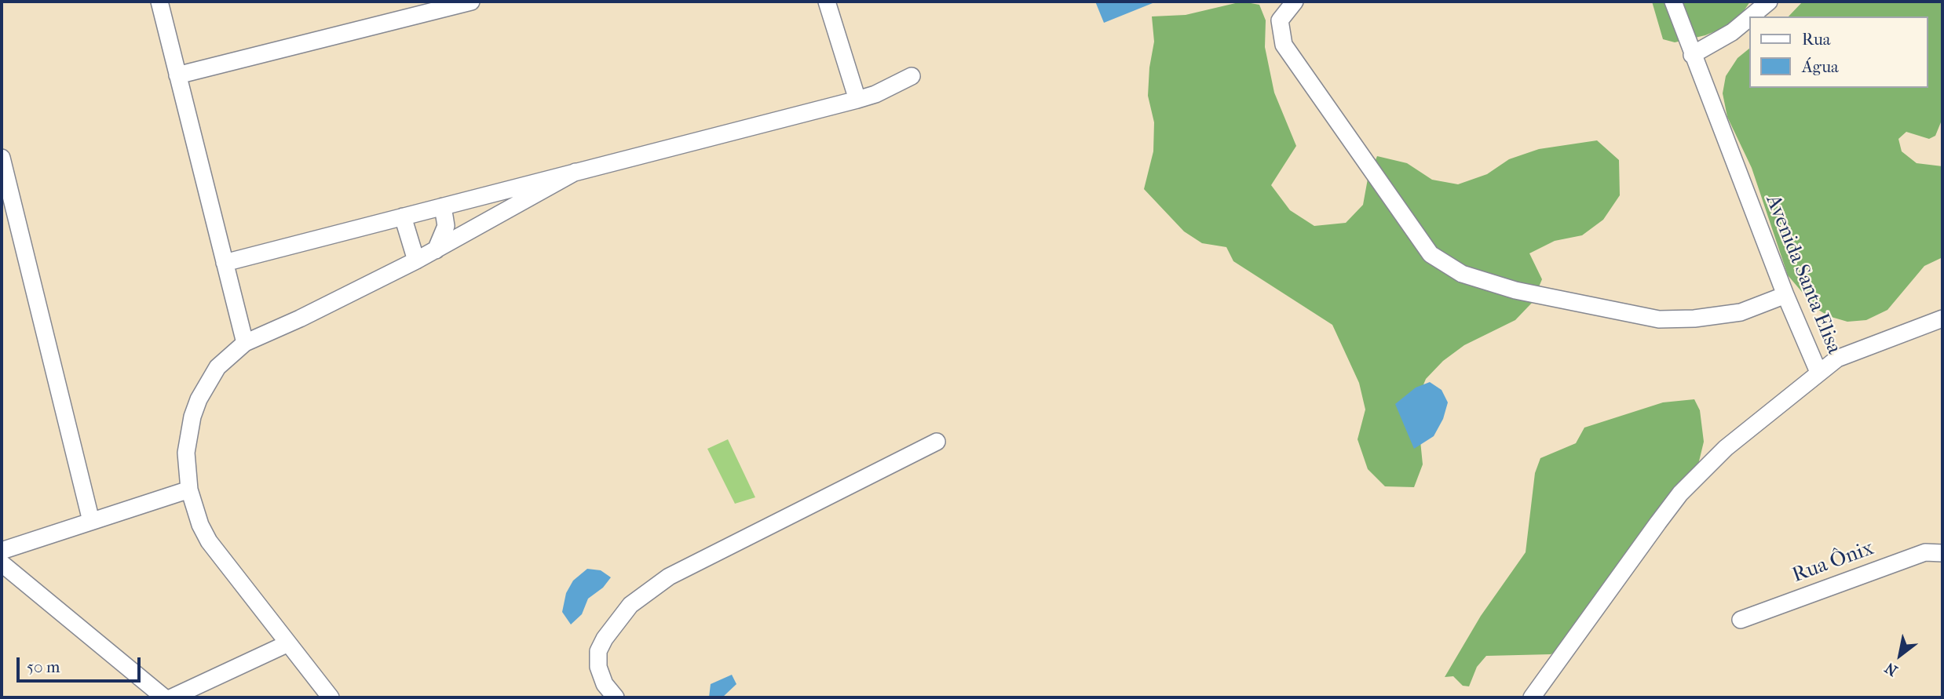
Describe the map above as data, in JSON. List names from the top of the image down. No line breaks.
{"streets":{"street":["Avenida Santa Elisa","Rua Ônix"]},"legend":["Rua","Água"],"scale_bar":"50 m","north":"bottom left"}
